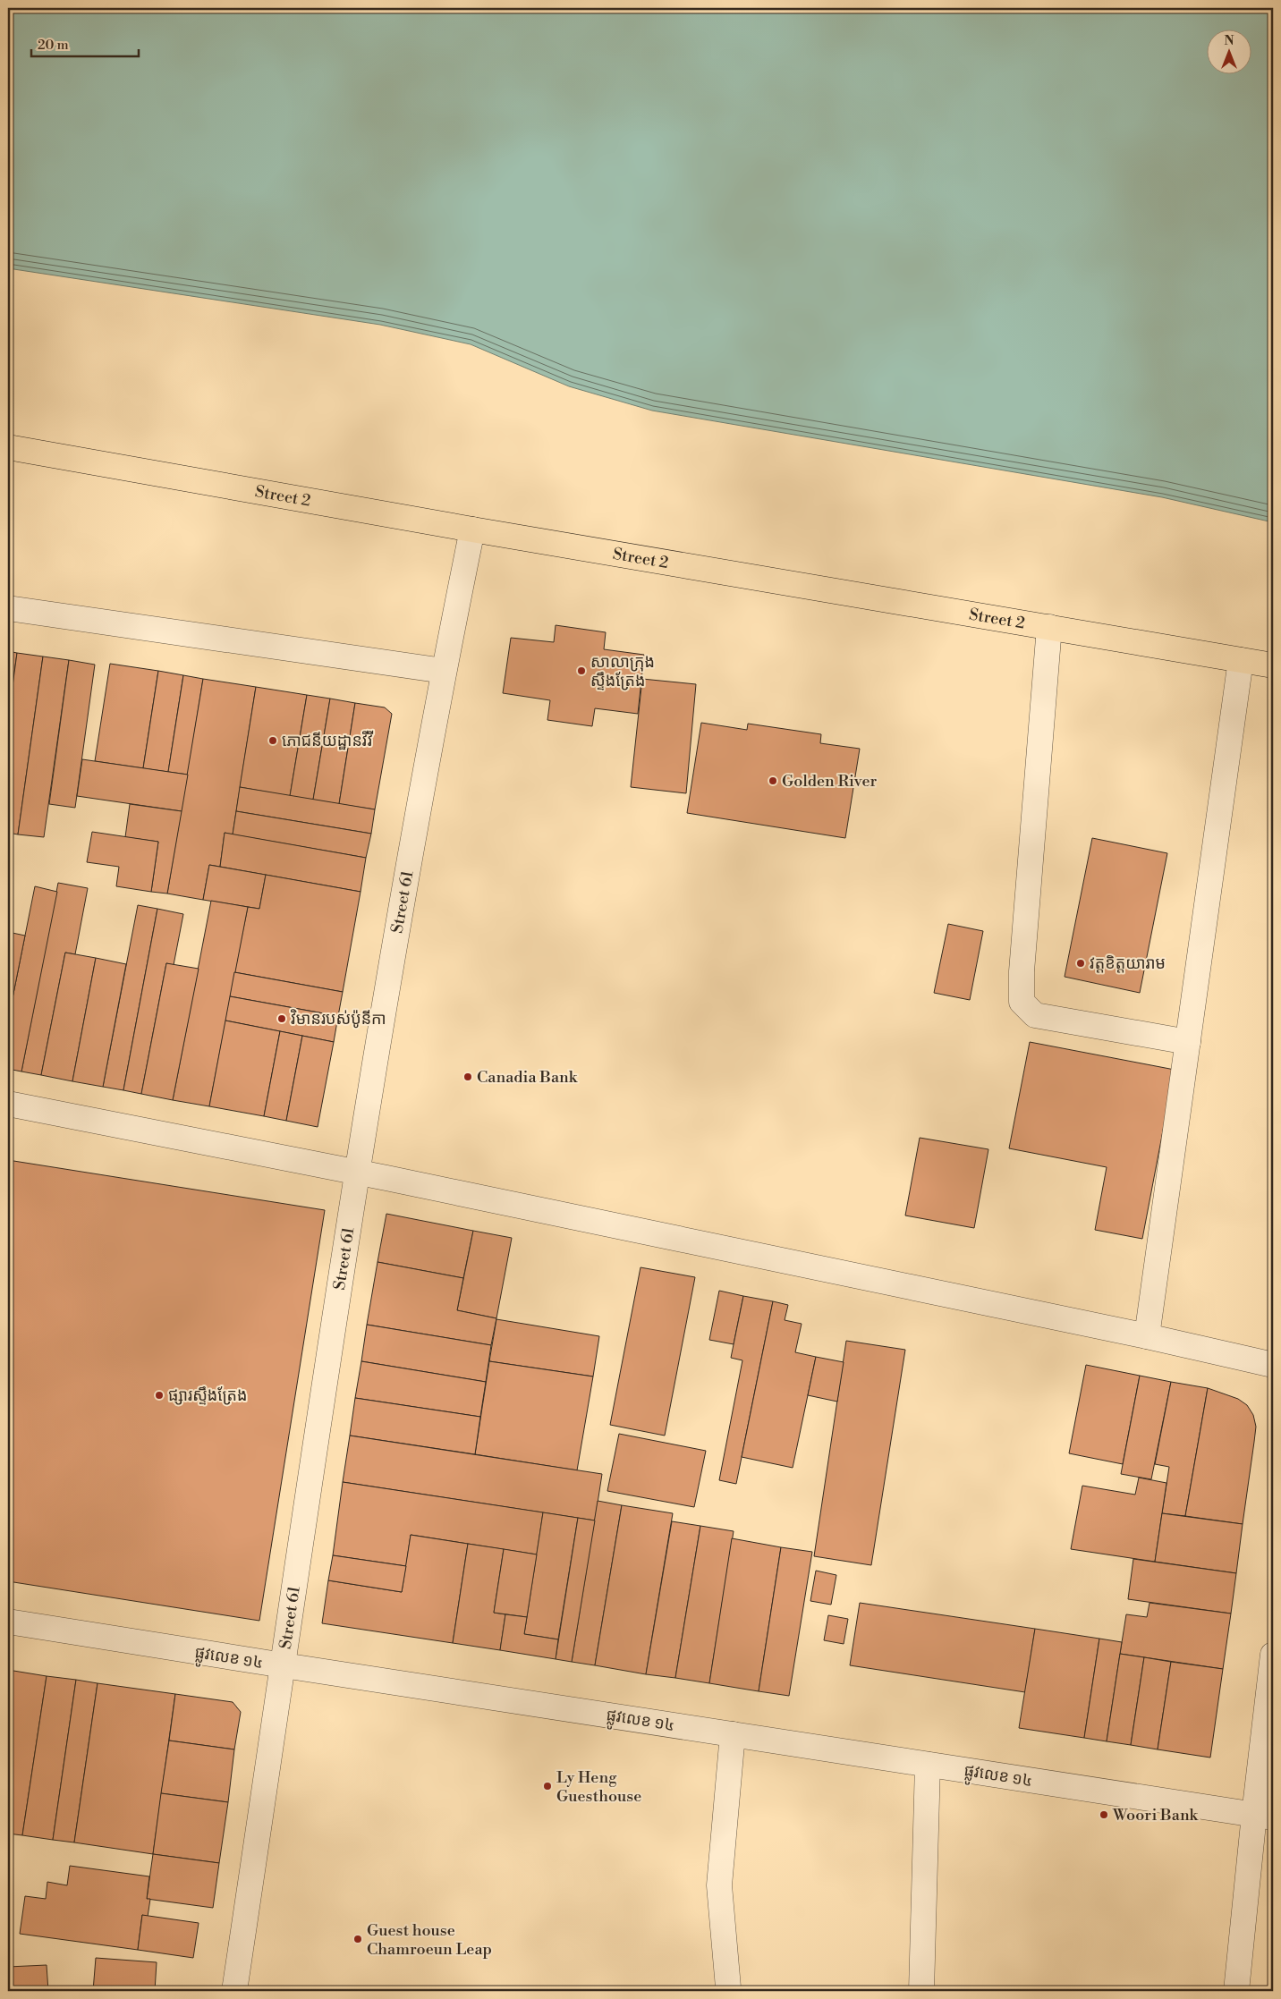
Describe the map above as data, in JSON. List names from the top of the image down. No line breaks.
{"streets":{"main road":["Street 2"],"street":["Street 61","ផ្លូវលេខ ១៤"]},"crossings":[["Street 2","Street 61"],["Street 61","ផ្លូវលេខ ១៤"]],"places":["សាលាក្រុង ស្ទឹងត្រែង","ភោជនីយដ្ឋានវីវី","Golden River","វត្តខិត្តយារាម","វិមានរបស់ប៉ូនីកា","Canadia Bank","ផ្សារស្ទឹងត្រែង","Ly Heng Guesthouse","Woori Bank","Guest house Chamroeun Leap"],"scale_bar":"20 m","north":"top"}
